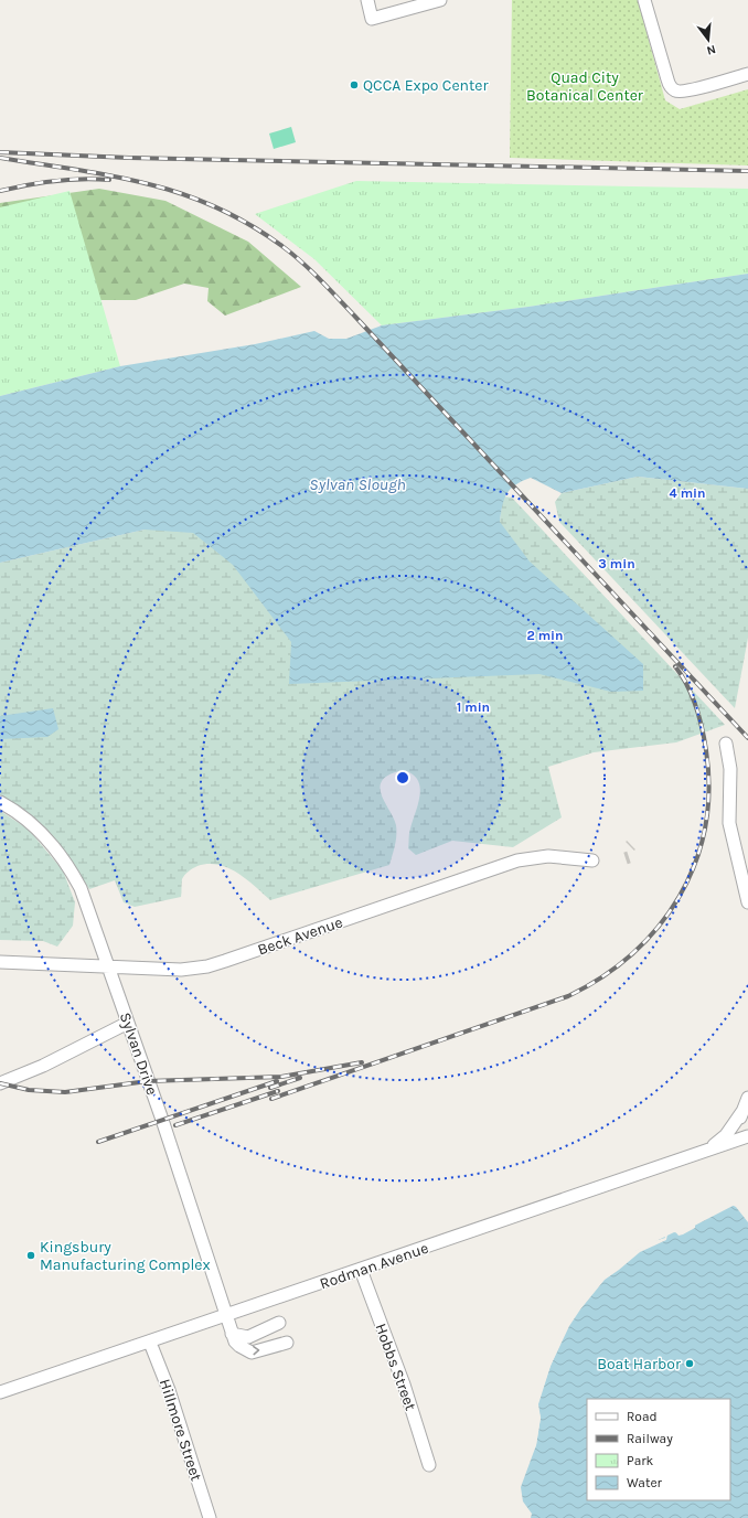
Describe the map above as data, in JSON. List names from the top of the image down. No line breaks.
{"streets":{"street":["Beck Avenue","Sylvan Drive","Rodman Avenue","Hobbs Street","Hillmore Street"]},"crossings":[["Beck Avenue","Sylvan Drive"],["Sylvan Drive","Rodman Avenue"],["Rodman Avenue","Hobbs Street"],["Rodman Avenue","Hillmore Street"]],"water":["Sylvan Slough"],"parks":["Quad City Botanical Center"],"places":["QCCA Expo Center","Kingsbury Manufacturing Complex","Boat Harbor"],"legend":["Road","Railway","Park","Water"],"north":"bottom","rings":["4 min","3 min","2 min","1 min"]}
